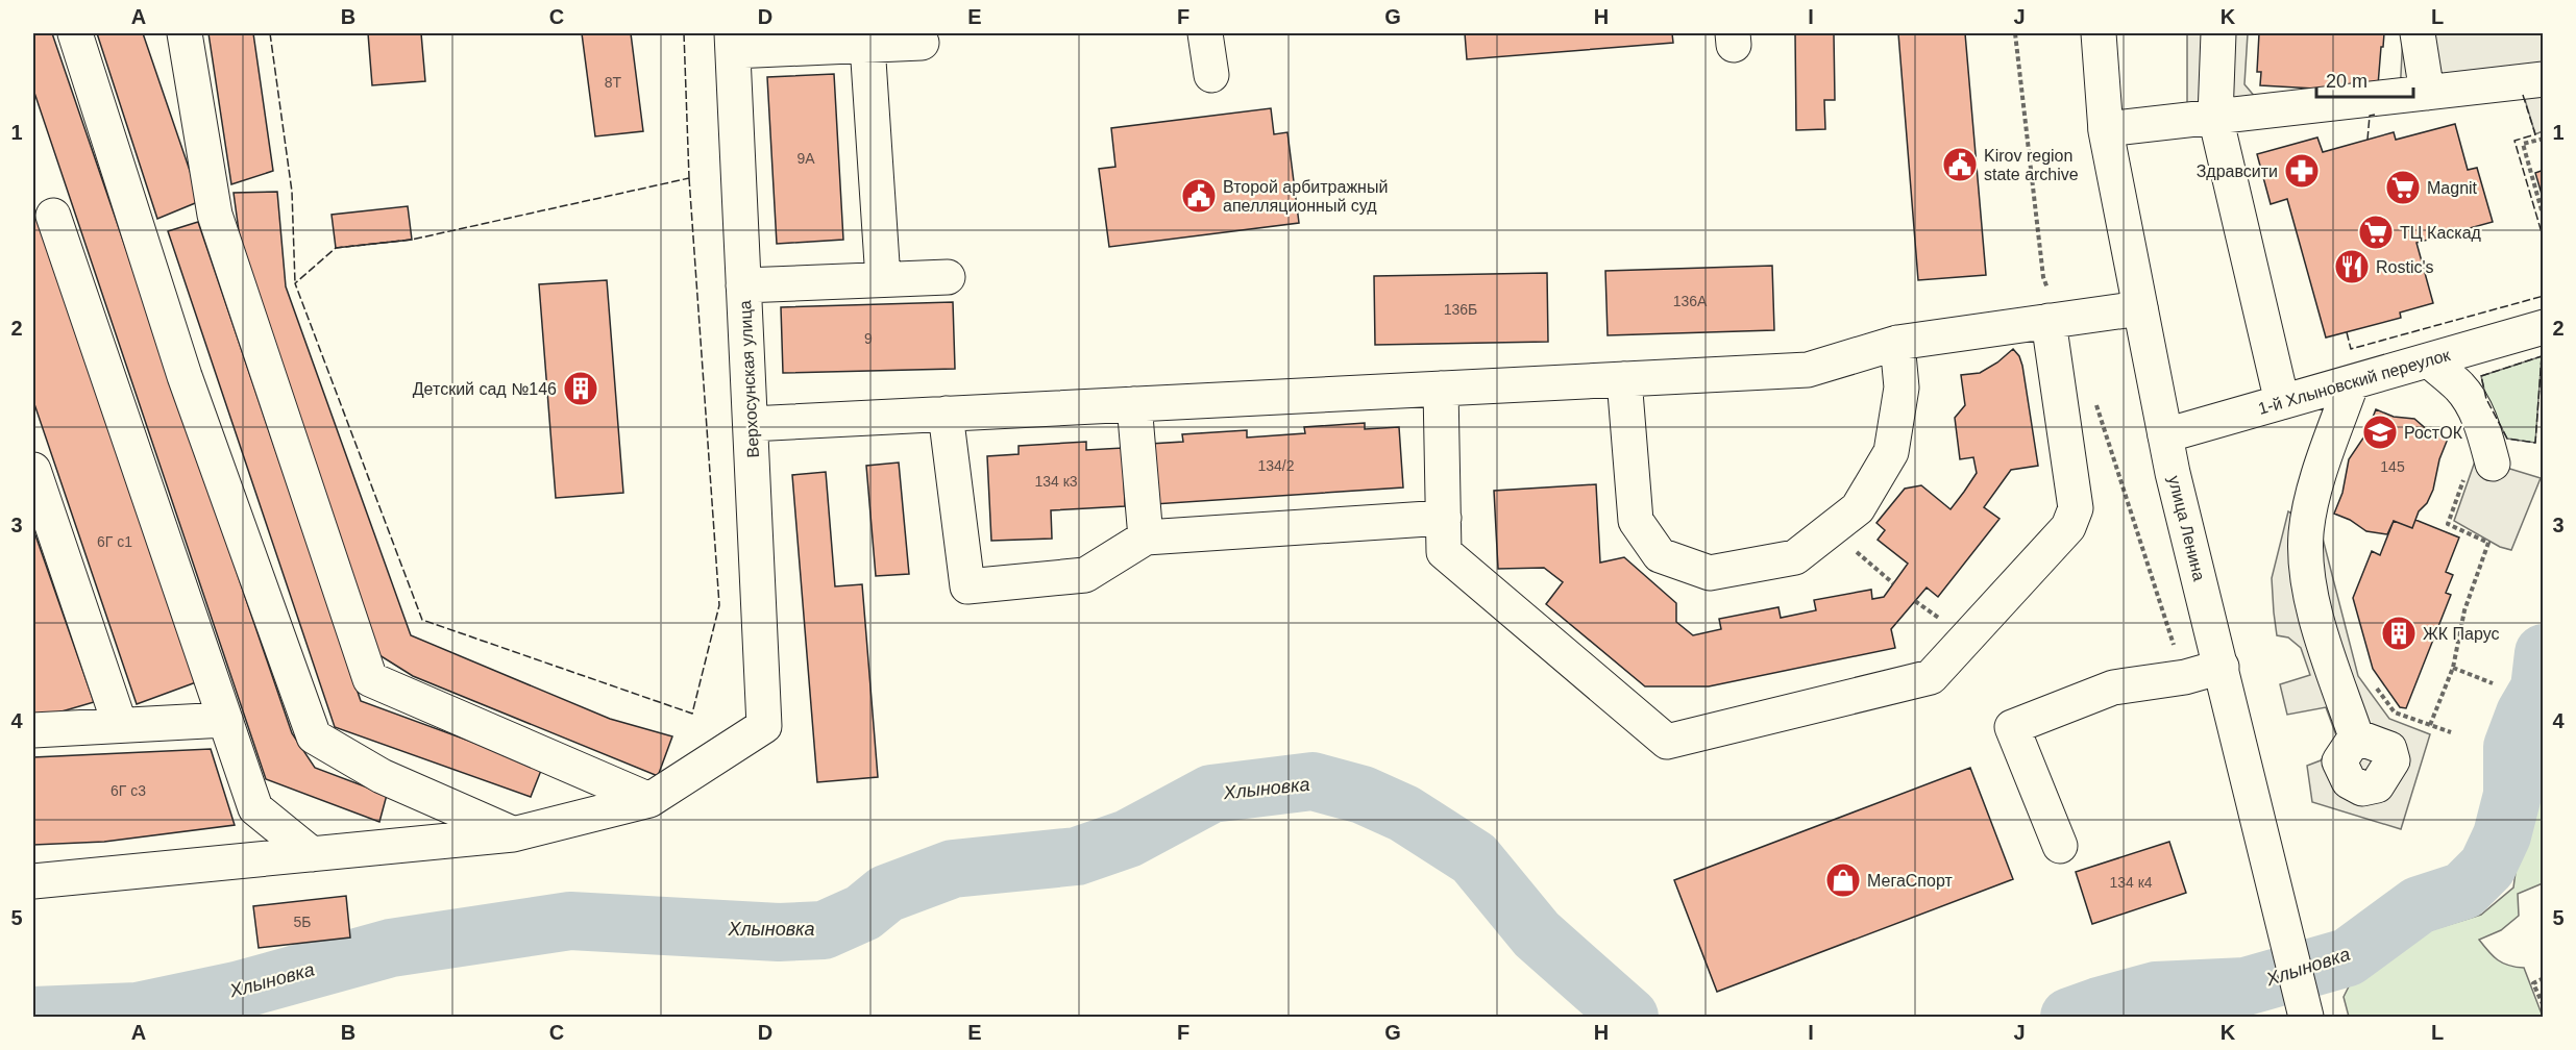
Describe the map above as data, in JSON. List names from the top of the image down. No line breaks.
{"streets":{"street":["Верхосунская улица","1-й Хлыновский переулок","улица Ленина"]},"crossings":[["1-й Хлыновский переулок","улица Ленина"]],"water":["Хлыновка"],"places":{"public building":["Kirov region state archive","Второй арбитражный апелляционный суд"],"pharmacy":["Здравсити"],"supermarket":["Magnit","ТЦ Каскад"],"restaurant":["Rostic's"],"building":["Детский сад №146","ЖК Парус"],"school or university":["РостОК"],"shop":["МегаСпорт"]},"house_numbers":["8Т","9А","136А","136Б","9","134/2","145","134 к3","6Г с1","6Г с3","134 к4","5Б"],"scale_bar":"20 m","grid":{"columns":["A","B","C","D","E","F","G","H","I","J","K","L"],"rows":["1","2","3","4","5"]}}
